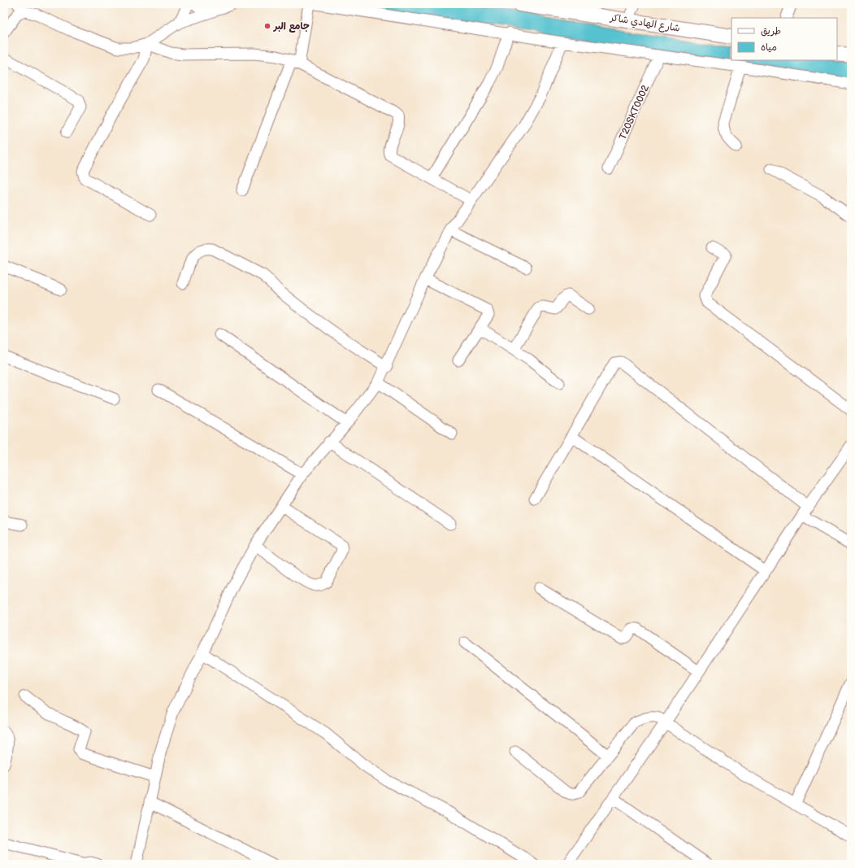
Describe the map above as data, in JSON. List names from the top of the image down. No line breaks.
{"streets":{"main road":["شارع الهادي شاكر"],"street":["T20SKT0002"]},"places":["جامع البر"],"legend":["طريق","مياه"]}
